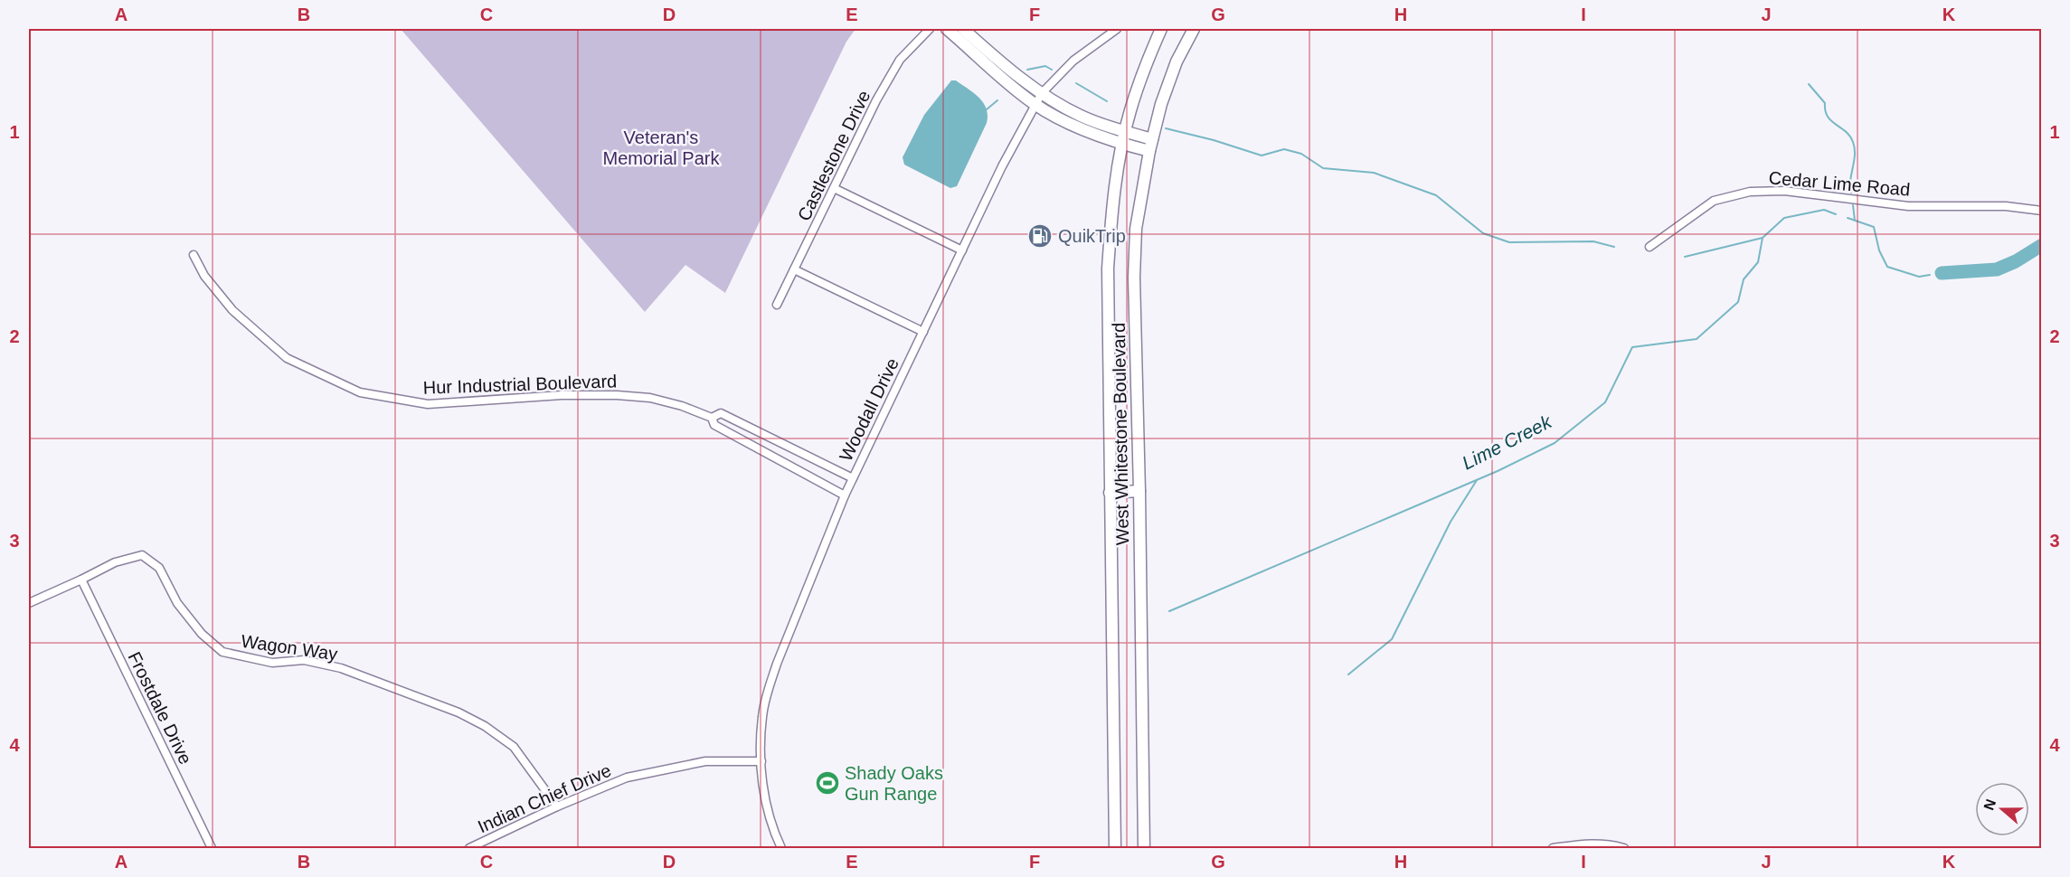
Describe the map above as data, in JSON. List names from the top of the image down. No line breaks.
{"streets":{"main road":["West Whitestone Boulevard"],"street":["Castlestone Drive","Cedar Lime Road","Hur Industrial Boulevard","Woodall Drive","Wagon Way","Frostdale Drive","Indian Chief Drive"]},"crossings":[["Hur Industrial Boulevard","Woodall Drive"],["Woodall Drive","Indian Chief Drive"],["Wagon Way","Frostdale Drive"],["Wagon Way","Indian Chief Drive"]],"water":["Lime Creek"],"parks":["Veteran's Memorial Park"],"places":{"fuel station":["QuikTrip"],"sports":["Shady Oaks Gun Range"]},"north":"left","grid":{"columns":["A","B","C","D","E","F","G","H","I","J","K"],"rows":["1","2","3","4"]}}
